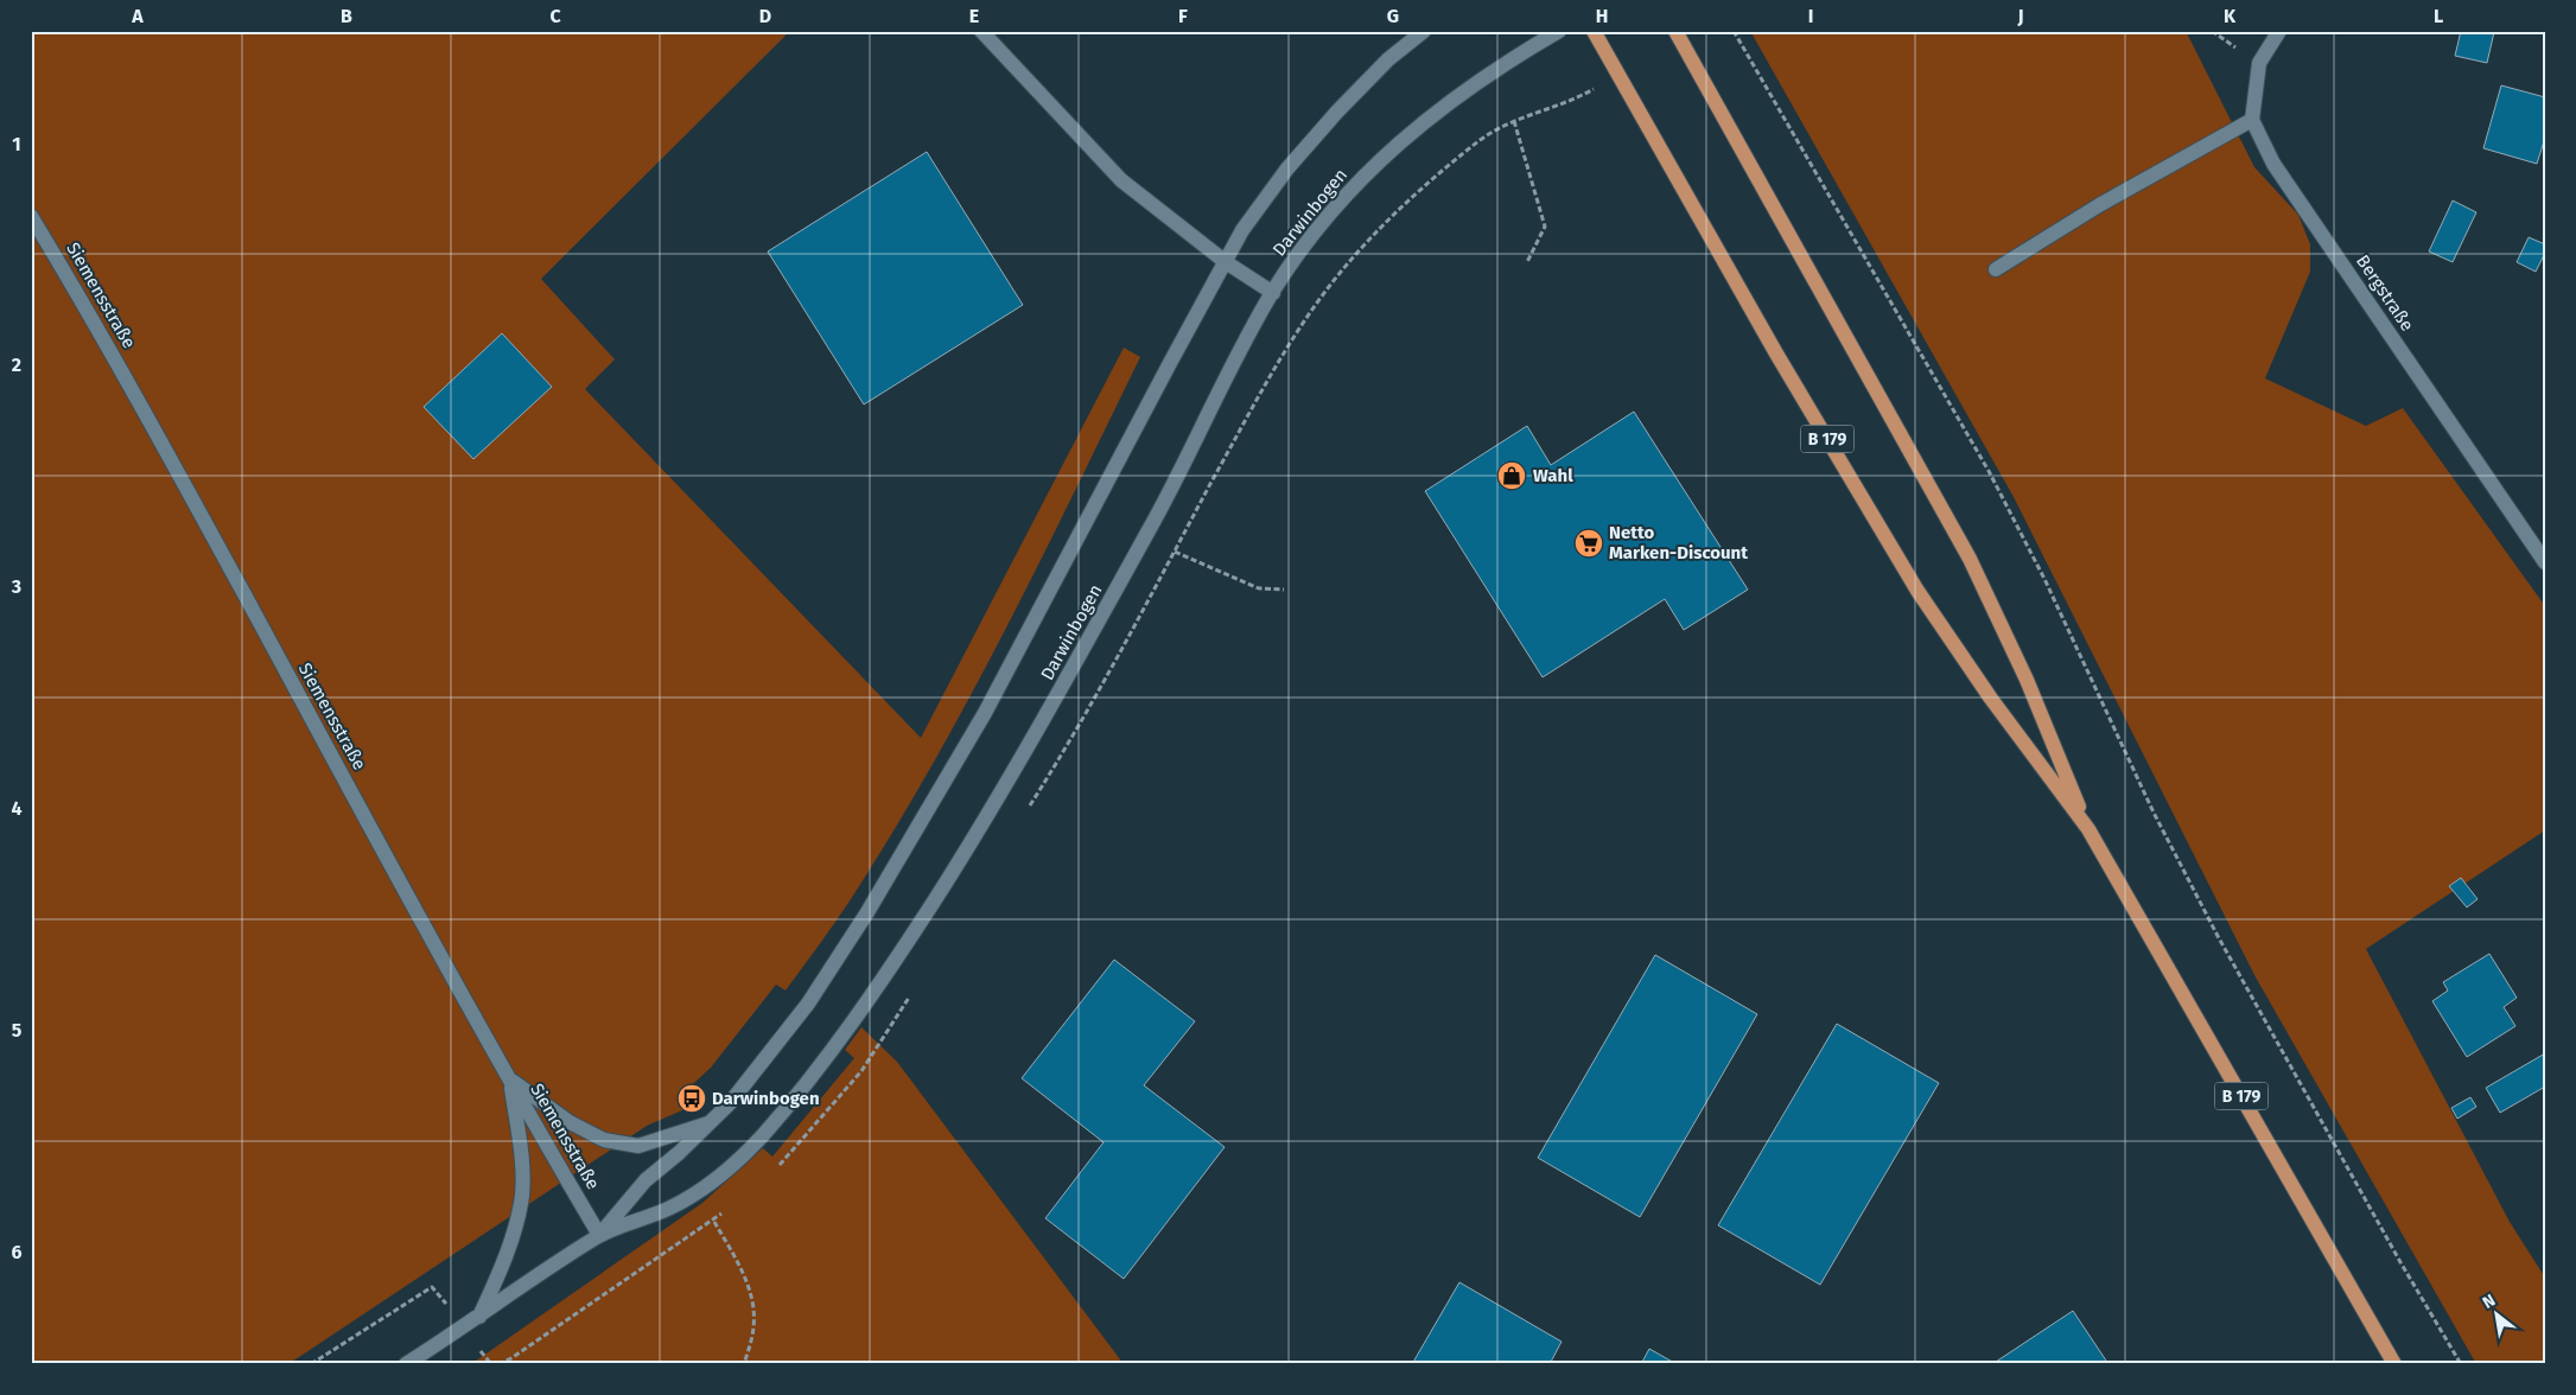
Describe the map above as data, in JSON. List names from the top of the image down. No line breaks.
{"streets":{"main road":["B 179"],"street":["Darwinbogen","Bergstraße","Siemensstraße"]},"crossings":[["Darwinbogen","Siemensstraße"]],"places":{"shop":["Wahl"],"supermarket":["Netto Marken-Discount"],"bus stop":["Darwinbogen"]},"north":"top left","grid":{"columns":["A","B","C","D","E","F","G","H","I","J","K","L"],"rows":["1","2","3","4","5","6"]}}
